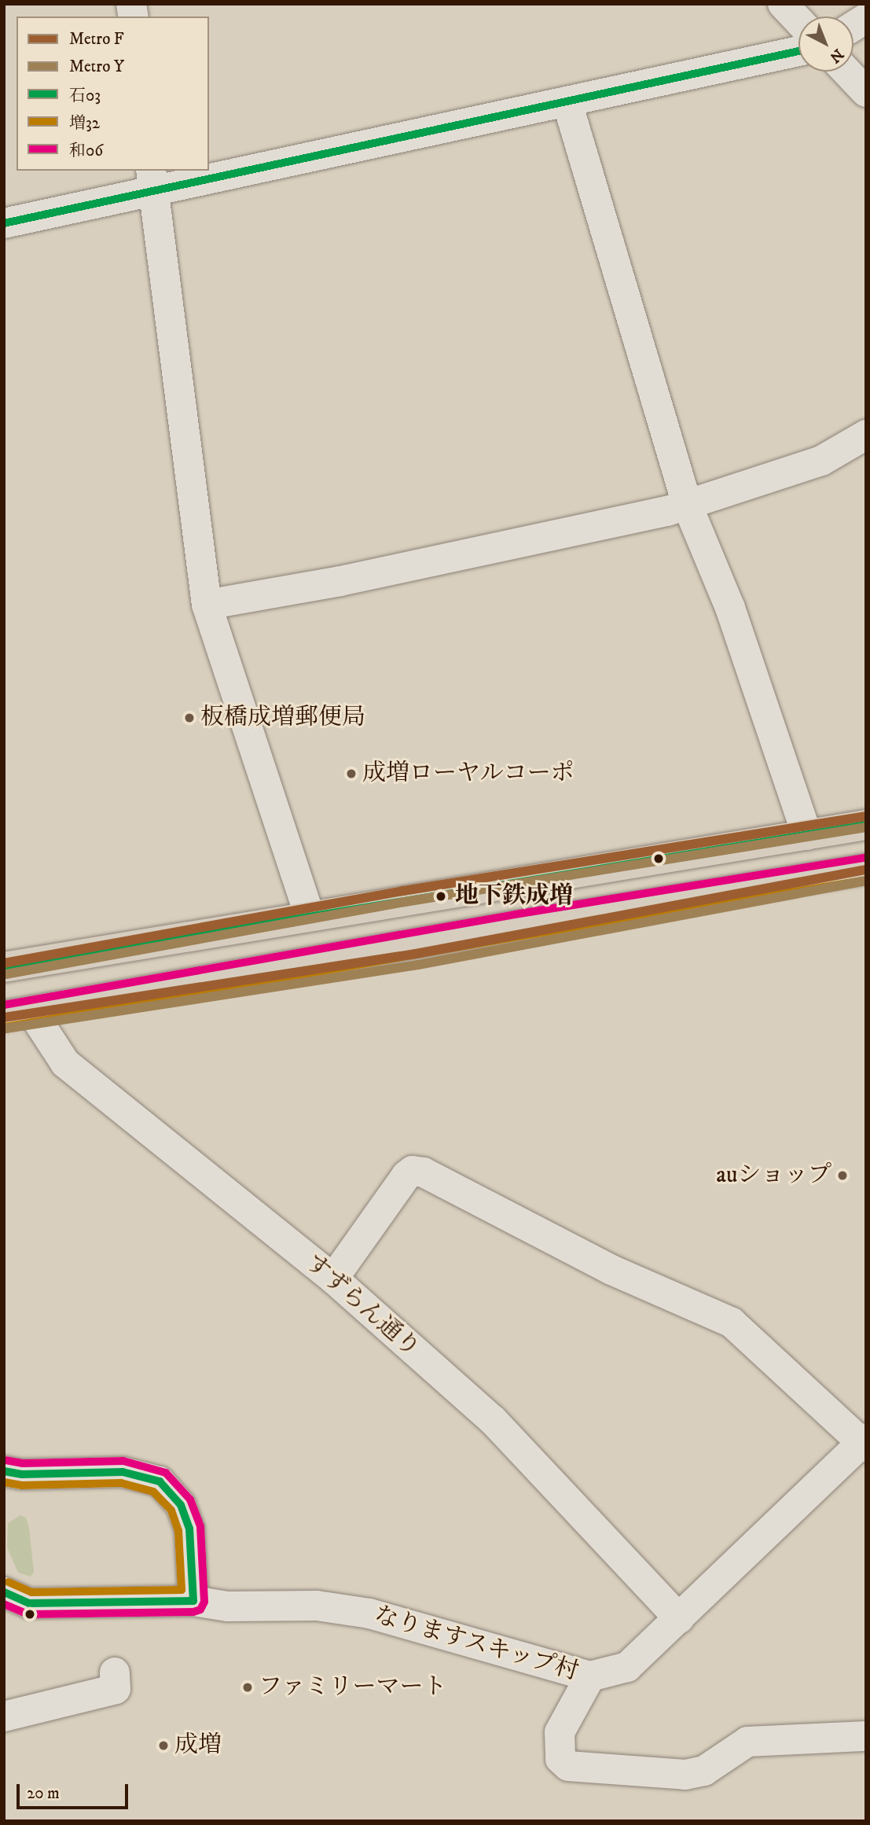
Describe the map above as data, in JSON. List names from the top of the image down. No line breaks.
{"streets":{"street":["すずらん通り","なりますスキップ村"]},"crossings":[["すずらん通り","なりますスキップ村"]],"places":["板橋成増郵便局","成増ローヤルコーポ","地下鉄成増","auショップ","ファミリーマート","成増"],"lines":["transit line 石03","metro line F","metro line Y","transit line 和06","transit line 増32"],"legend":["Metro F","Metro Y","石03","増32","和06"],"scale_bar":"20 m","north":"bottom right"}
